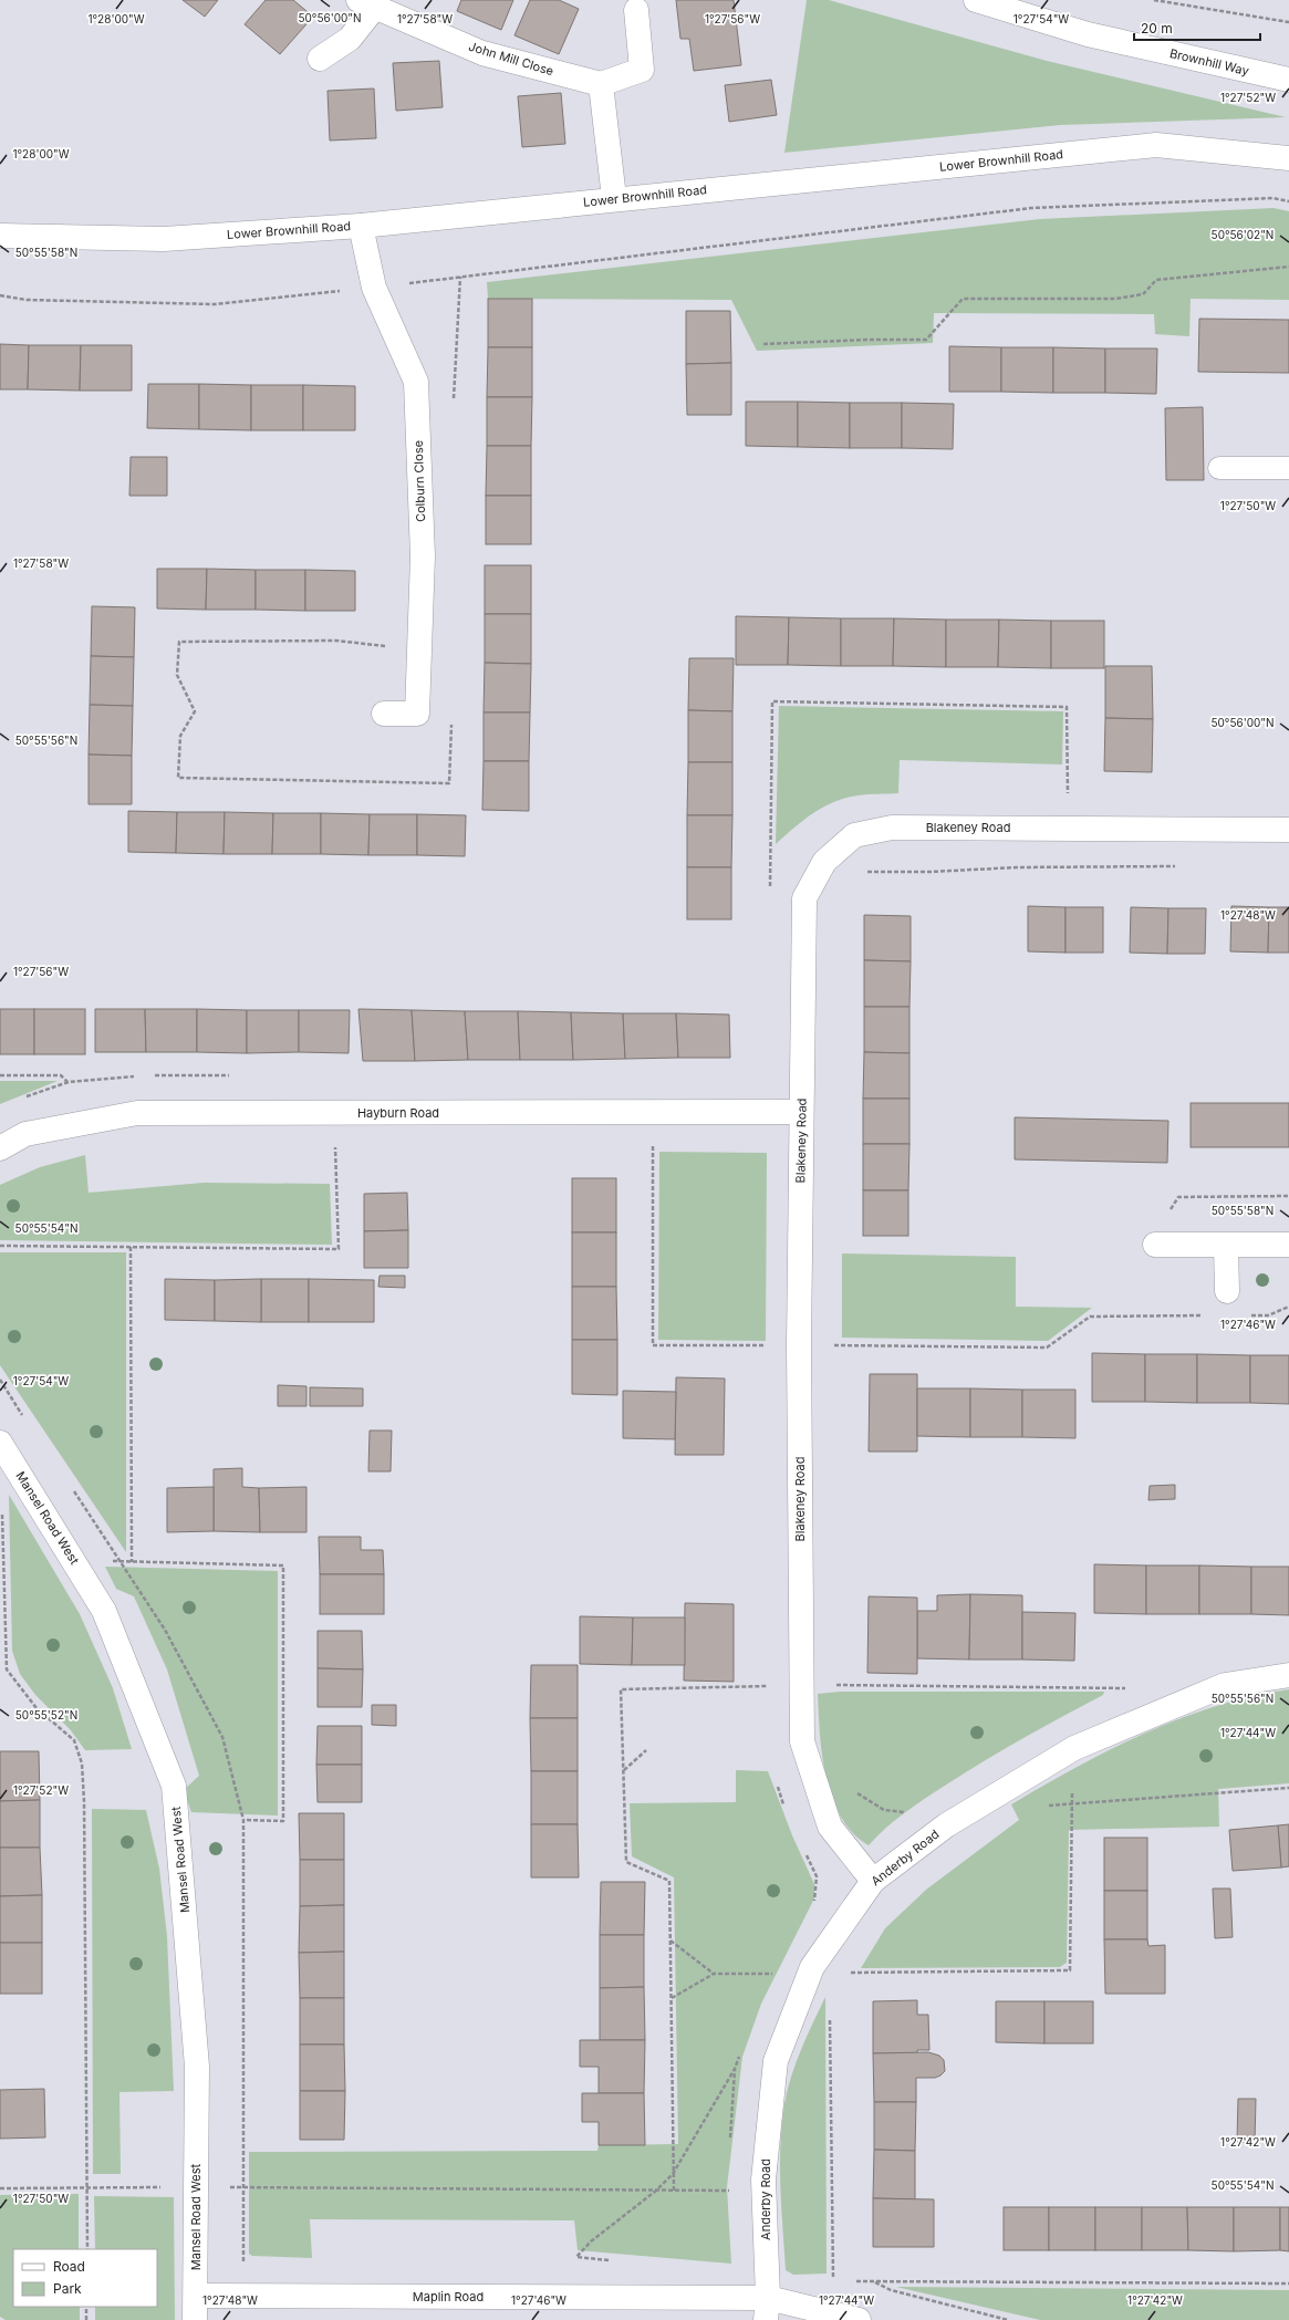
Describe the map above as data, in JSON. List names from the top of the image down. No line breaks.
{"streets":{"street":["John Mill Close","Brownhill Way","Lower Brownhill Road","Colburn Close","Blakeney Road","Hayburn Road","Mansel Road West","Anderby Road","Maplin Road"]},"crossings":[["Lower Brownhill Road","Colburn Close"],["Blakeney Road","Hayburn Road"],["Blakeney Road","Anderby Road"],["Mansel Road West","Maplin Road"],["Anderby Road","Maplin Road"]],"legend":["Road","Park"],"scale_bar":"20 m","coordinates":["50°56'00\"N","1°28'00\"W","1°27'58\"W","1°27'56\"W","1°27'54\"W","1°27'52\"W","50°56'02\"N","50°55'58\"N","1°27'50\"W","50°55'56\"N","1°27'48\"W","50°55'54\"N","1°27'46\"W","50°55'52\"N","1°27'44\"W","1°27'42\"W"]}
